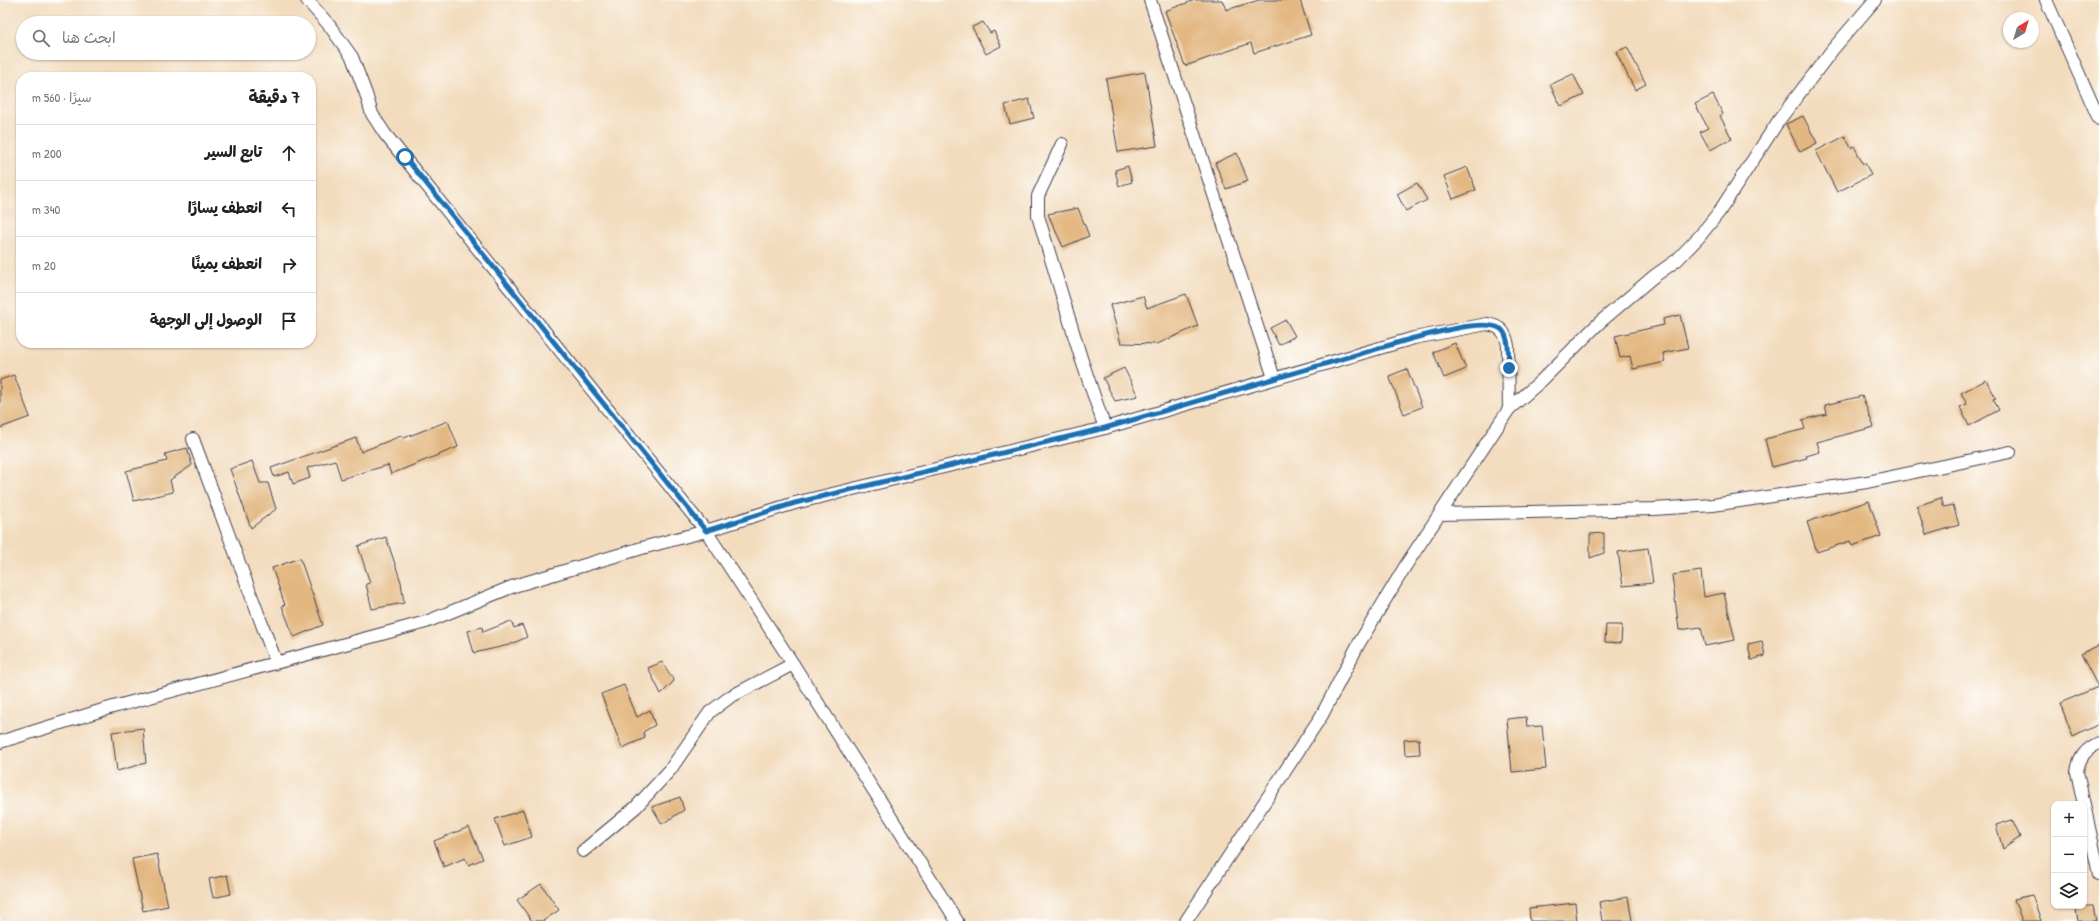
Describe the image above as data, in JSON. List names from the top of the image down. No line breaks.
{"north":"top right","page":{"search":"ابحث هنا","heading":["7 دقيقة","سيرًا · 560 m"],"list":[["تابع السير","200 m"],["انعطف يسارًا","340 m"],["انعطف يمينًا","20 m"],"الوصول إلى الوجهة"],"map_buttons":["+","−"]}}
